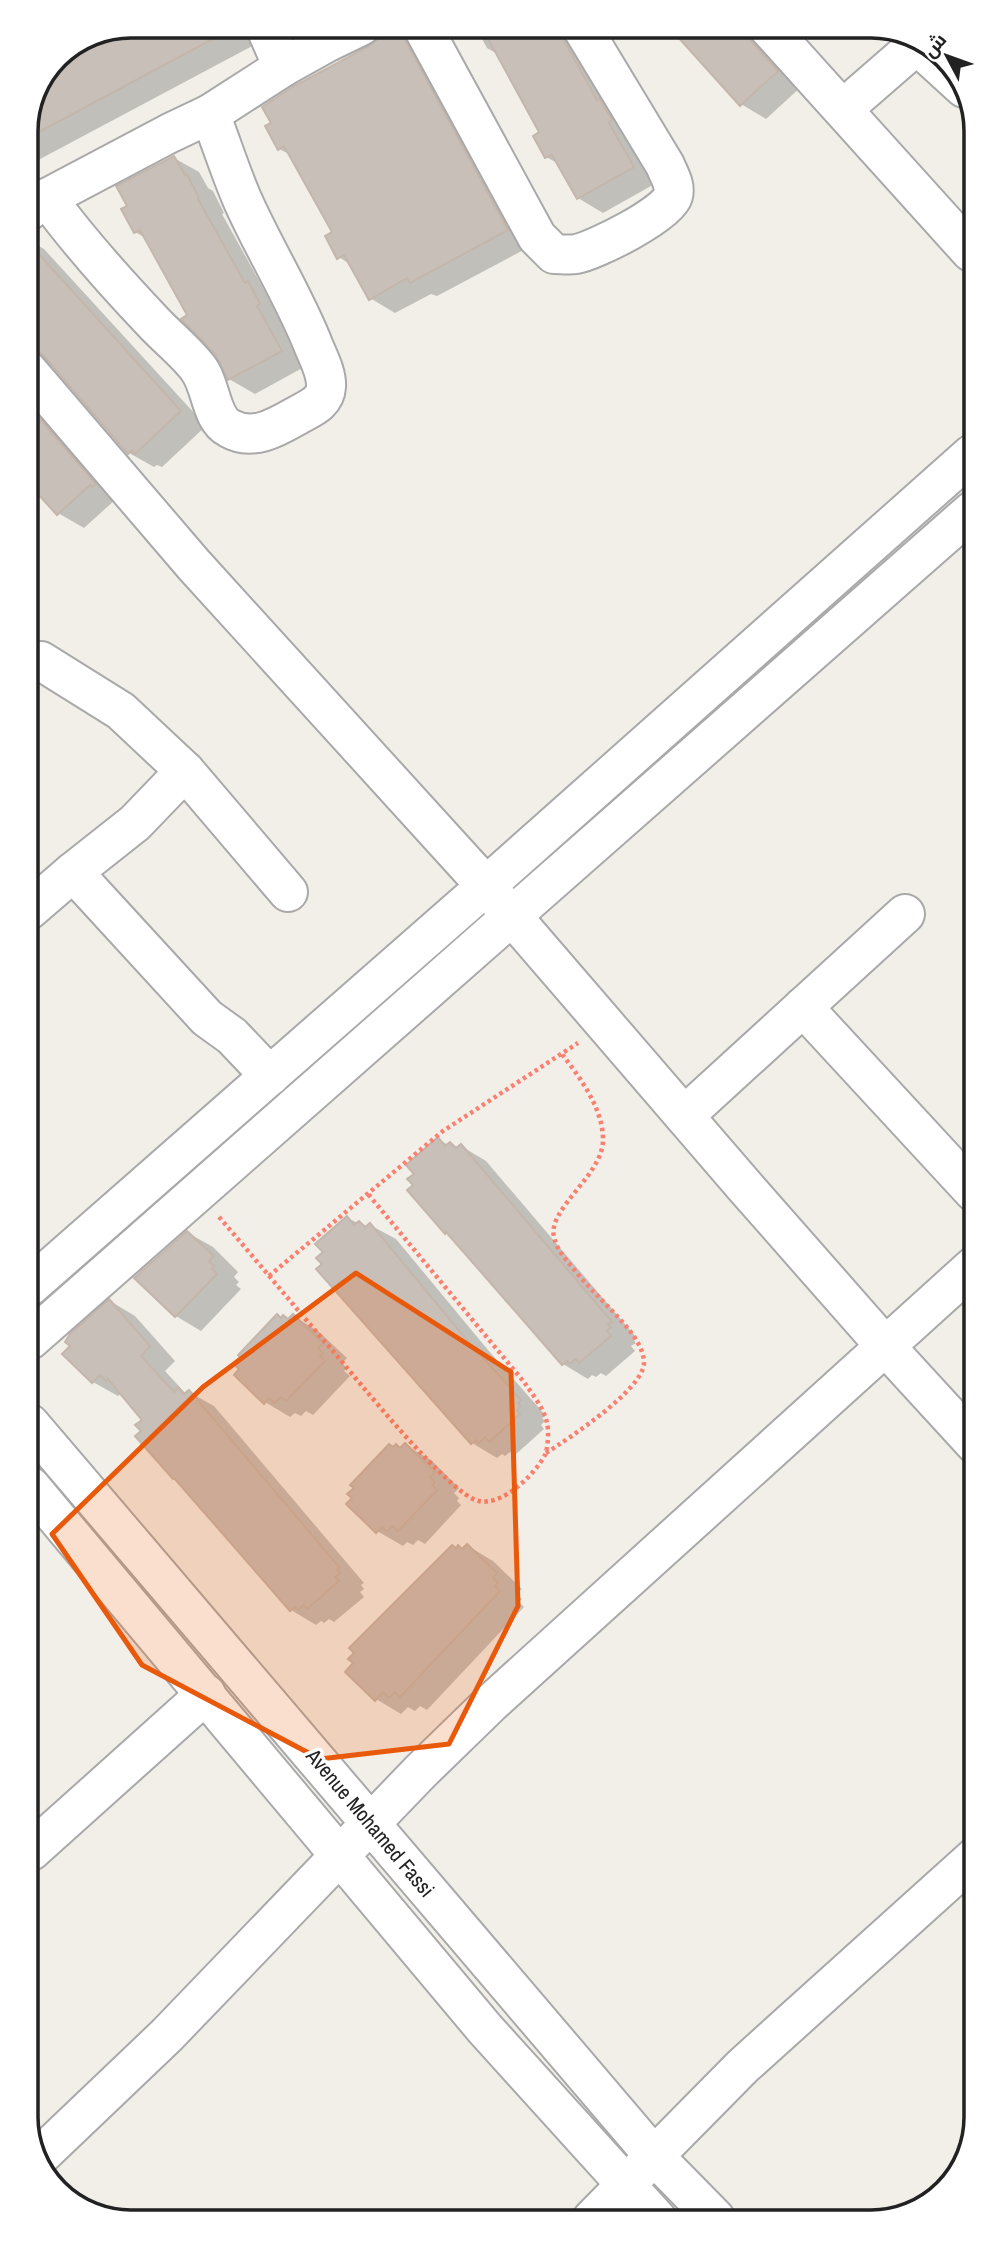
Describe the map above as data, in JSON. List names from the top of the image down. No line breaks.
{"streets":{"street":["Avenue Mohamed Fassi"]},"north":"top left"}
